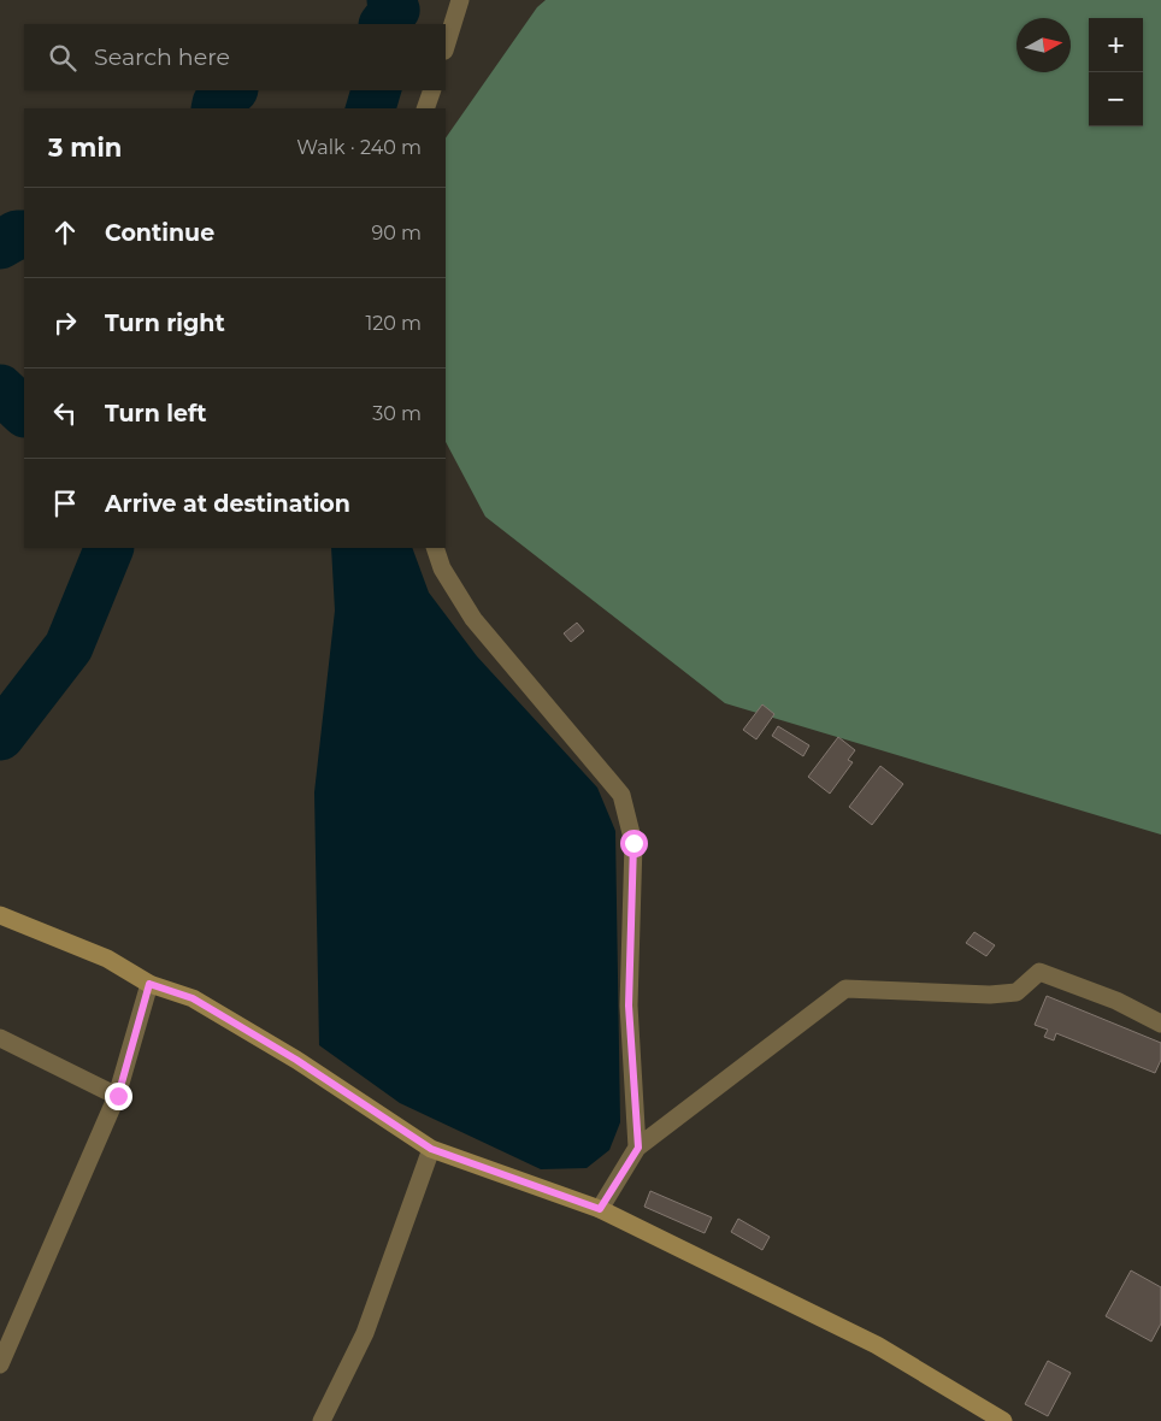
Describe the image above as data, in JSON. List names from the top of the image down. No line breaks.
{"north":"right","page":{"map_buttons":["+","−"],"search":"Search here","heading":["3 min","Walk · 240 m"],"list":[["Continue","90 m"],["Turn right","120 m"],["Turn left","30 m"],"Arrive at destination"]}}
